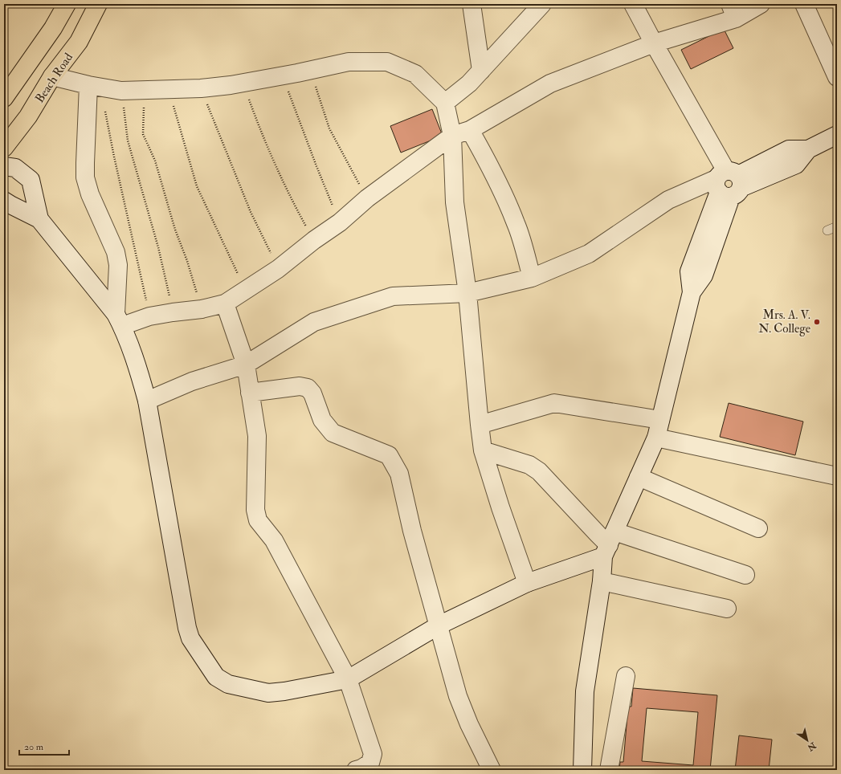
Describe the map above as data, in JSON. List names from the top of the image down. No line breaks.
{"streets":{"main road":["Beach Road"]},"places":["Mrs. A. V. N. College"],"scale_bar":"20 m","north":"bottom right"}
